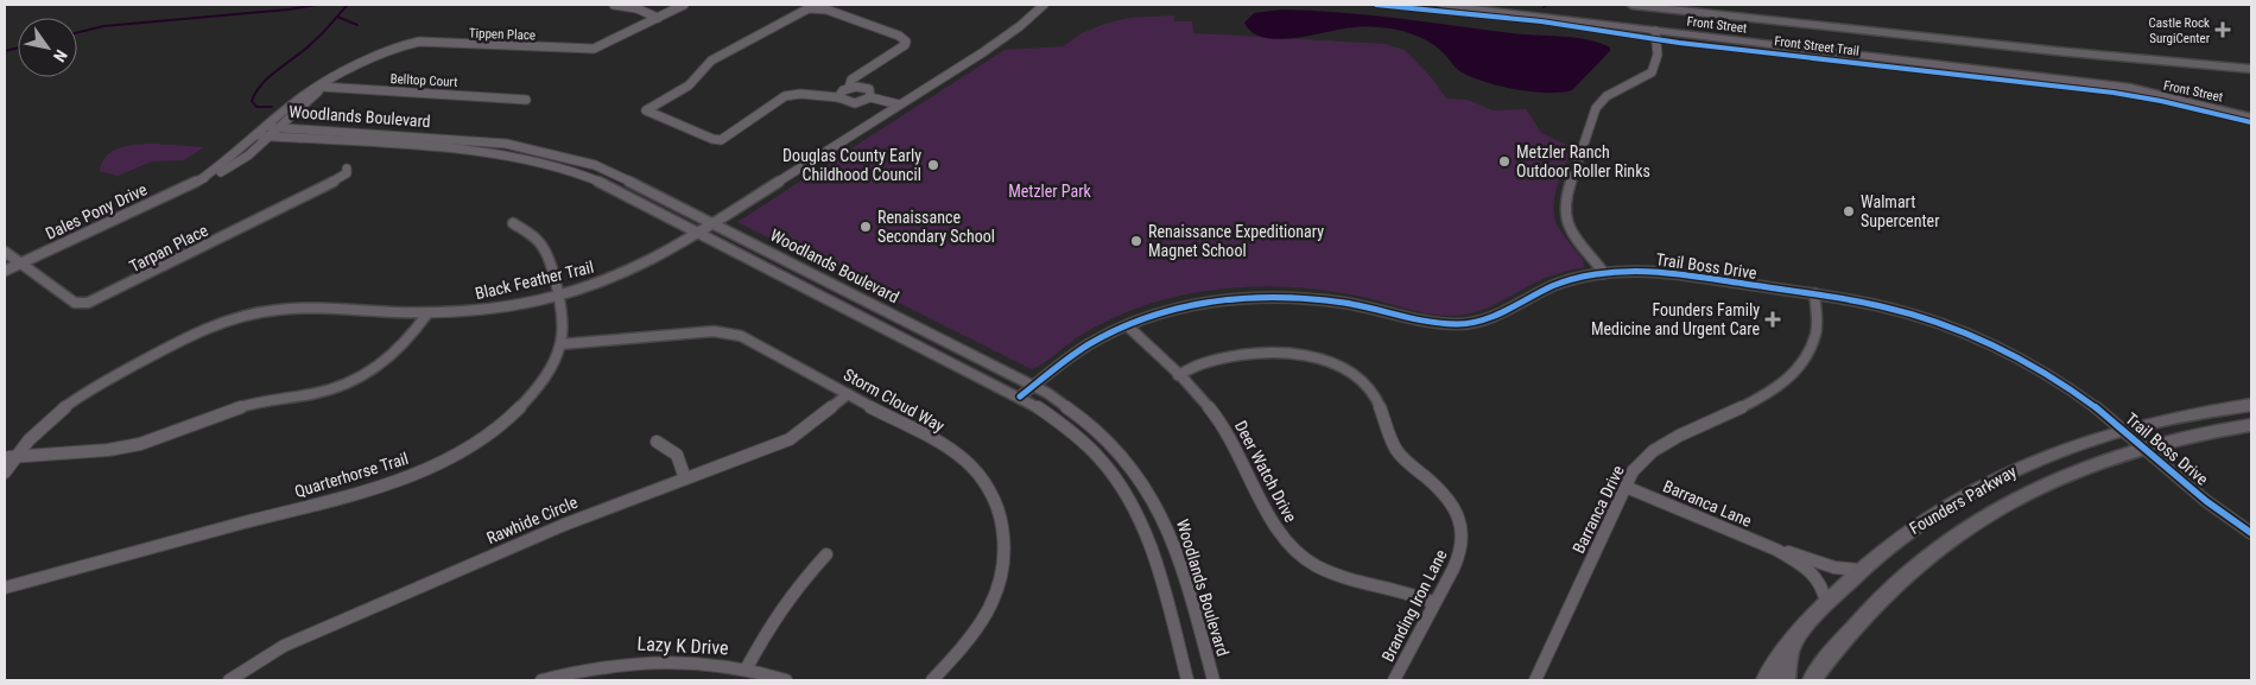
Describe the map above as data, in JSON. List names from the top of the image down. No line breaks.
{"streets":{"highway":["Founders Parkway"],"main road":["Front Street"],"street":["Tippen Place","Belltop Court","Woodlands Boulevard","Dales Pony Drive","Tarpan Place","Trail Boss Drive","Black Feather Trail","Storm Cloud Way","Deer Watch Drive","Quarterhorse Trail","Barranca Lane","Barranca Drive","Rawhide Circle","Branding Iron Lane","Lazy K Drive"],"cycle path":["Front Street Trail"]},"crossings":[["Tippen Place","Belltop Court"],["Tippen Place","Woodlands Boulevard"],["Tippen Place","Dales Pony Drive"],["Woodlands Boulevard","Dales Pony Drive"],["Woodlands Boulevard","Trail Boss Drive"],["Woodlands Boulevard","Black Feather Trail"],["Dales Pony Drive","Tarpan Place"],["Trail Boss Drive","Deer Watch Drive"],["Trail Boss Drive","Founders Parkway"],["Trail Boss Drive","Barranca Drive"],["Black Feather Trail","Quarterhorse Trail"],["Storm Cloud Way","Quarterhorse Trail"],["Storm Cloud Way","Rawhide Circle"],["Deer Watch Drive","Branding Iron Lane"],["Founders Parkway","Barranca Lane"],["Barranca Lane","Barranca Drive"]],"parks":["Metzler Park"],"places":{"health":["Castle Rock SurgiCenter","Founders Family Medicine and Urgent Care"],"other":["Metzler Ranch Outdoor Roller Rinks","Douglas County Early Childhood Council","Walmart Supercenter","Renaissance Secondary School","Renaissance Expeditionary Magnet School"]},"north":"bottom right"}
